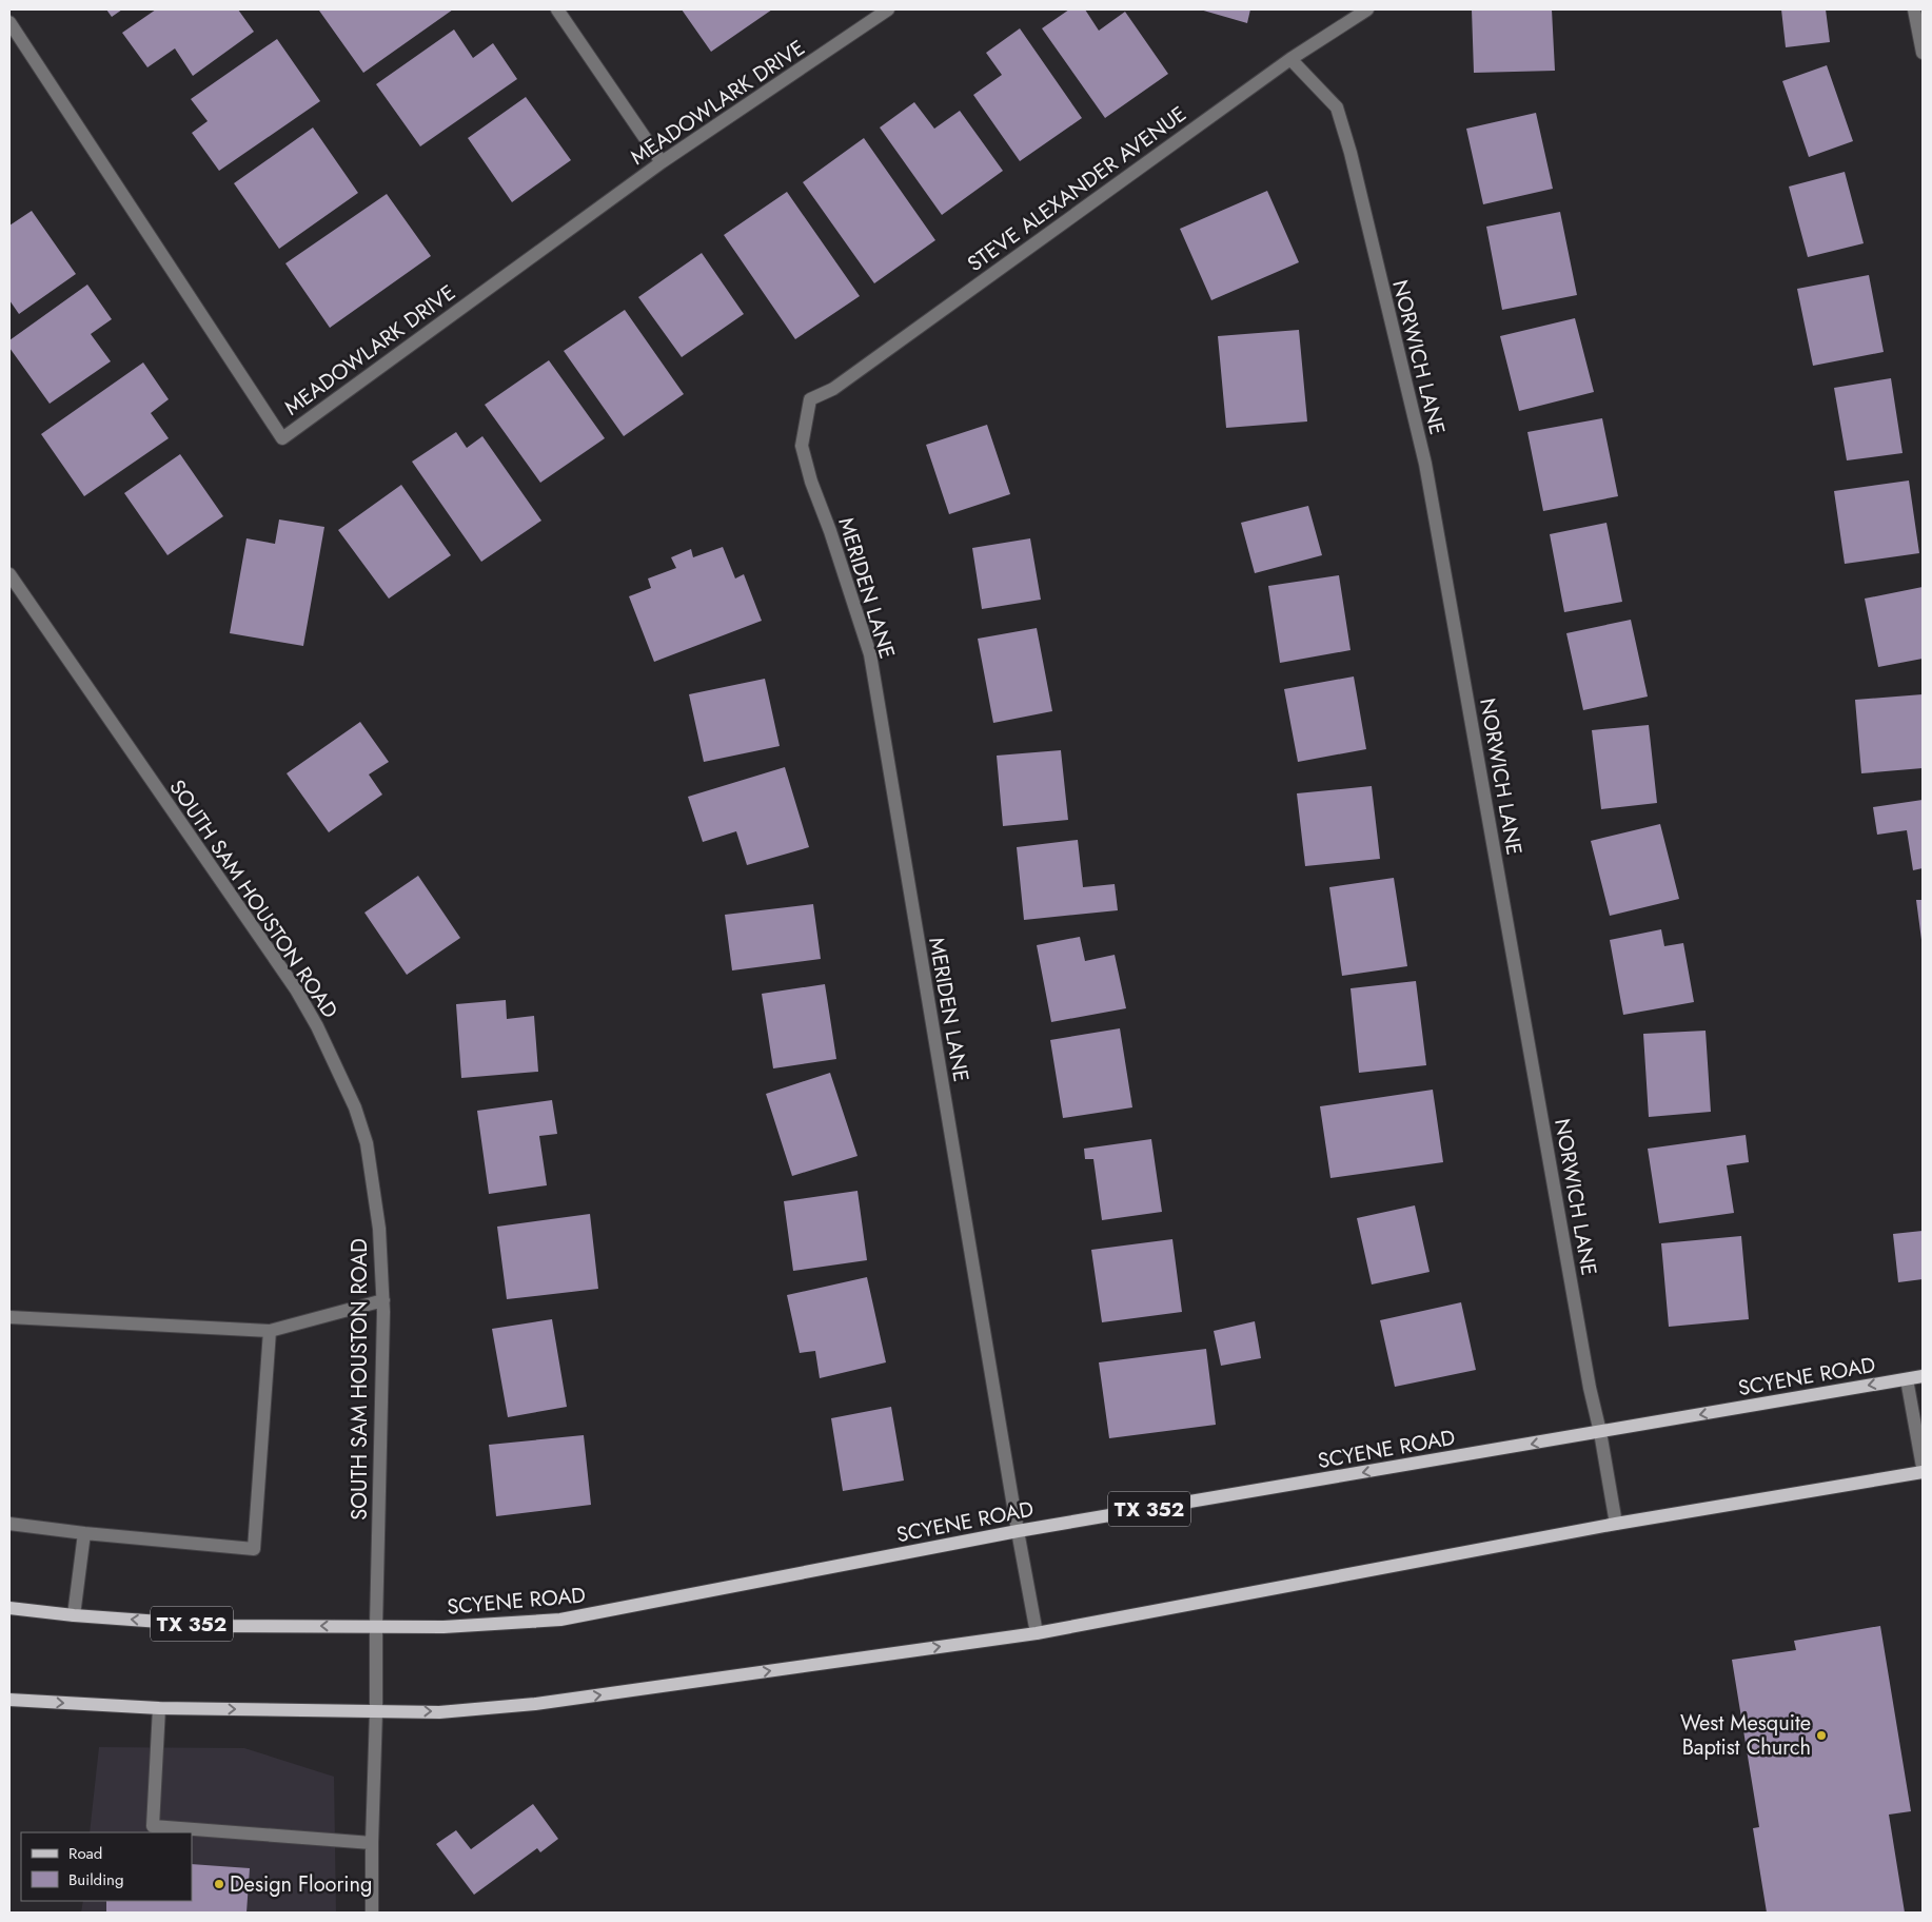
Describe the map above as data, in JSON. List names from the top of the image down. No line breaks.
{"streets":{"main road":["SCYENE ROAD","TX 352"],"street":["MEADOWLARK DRIVE","STEVE ALEXANDER AVENUE","NORWICH LANE","MERIDEN LANE","SOUTH SAM HOUSTON ROAD"]},"crossings":[["STEVE ALEXANDER AVENUE","NORWICH LANE"],["STEVE ALEXANDER AVENUE","MERIDEN LANE"],["NORWICH LANE","SCYENE ROAD"],["MERIDEN LANE","SCYENE ROAD"],["SOUTH SAM HOUSTON ROAD","SCYENE ROAD"]],"places":["West Mesquite Baptist Church","Design Flooring"],"legend":["Road","Building"]}
